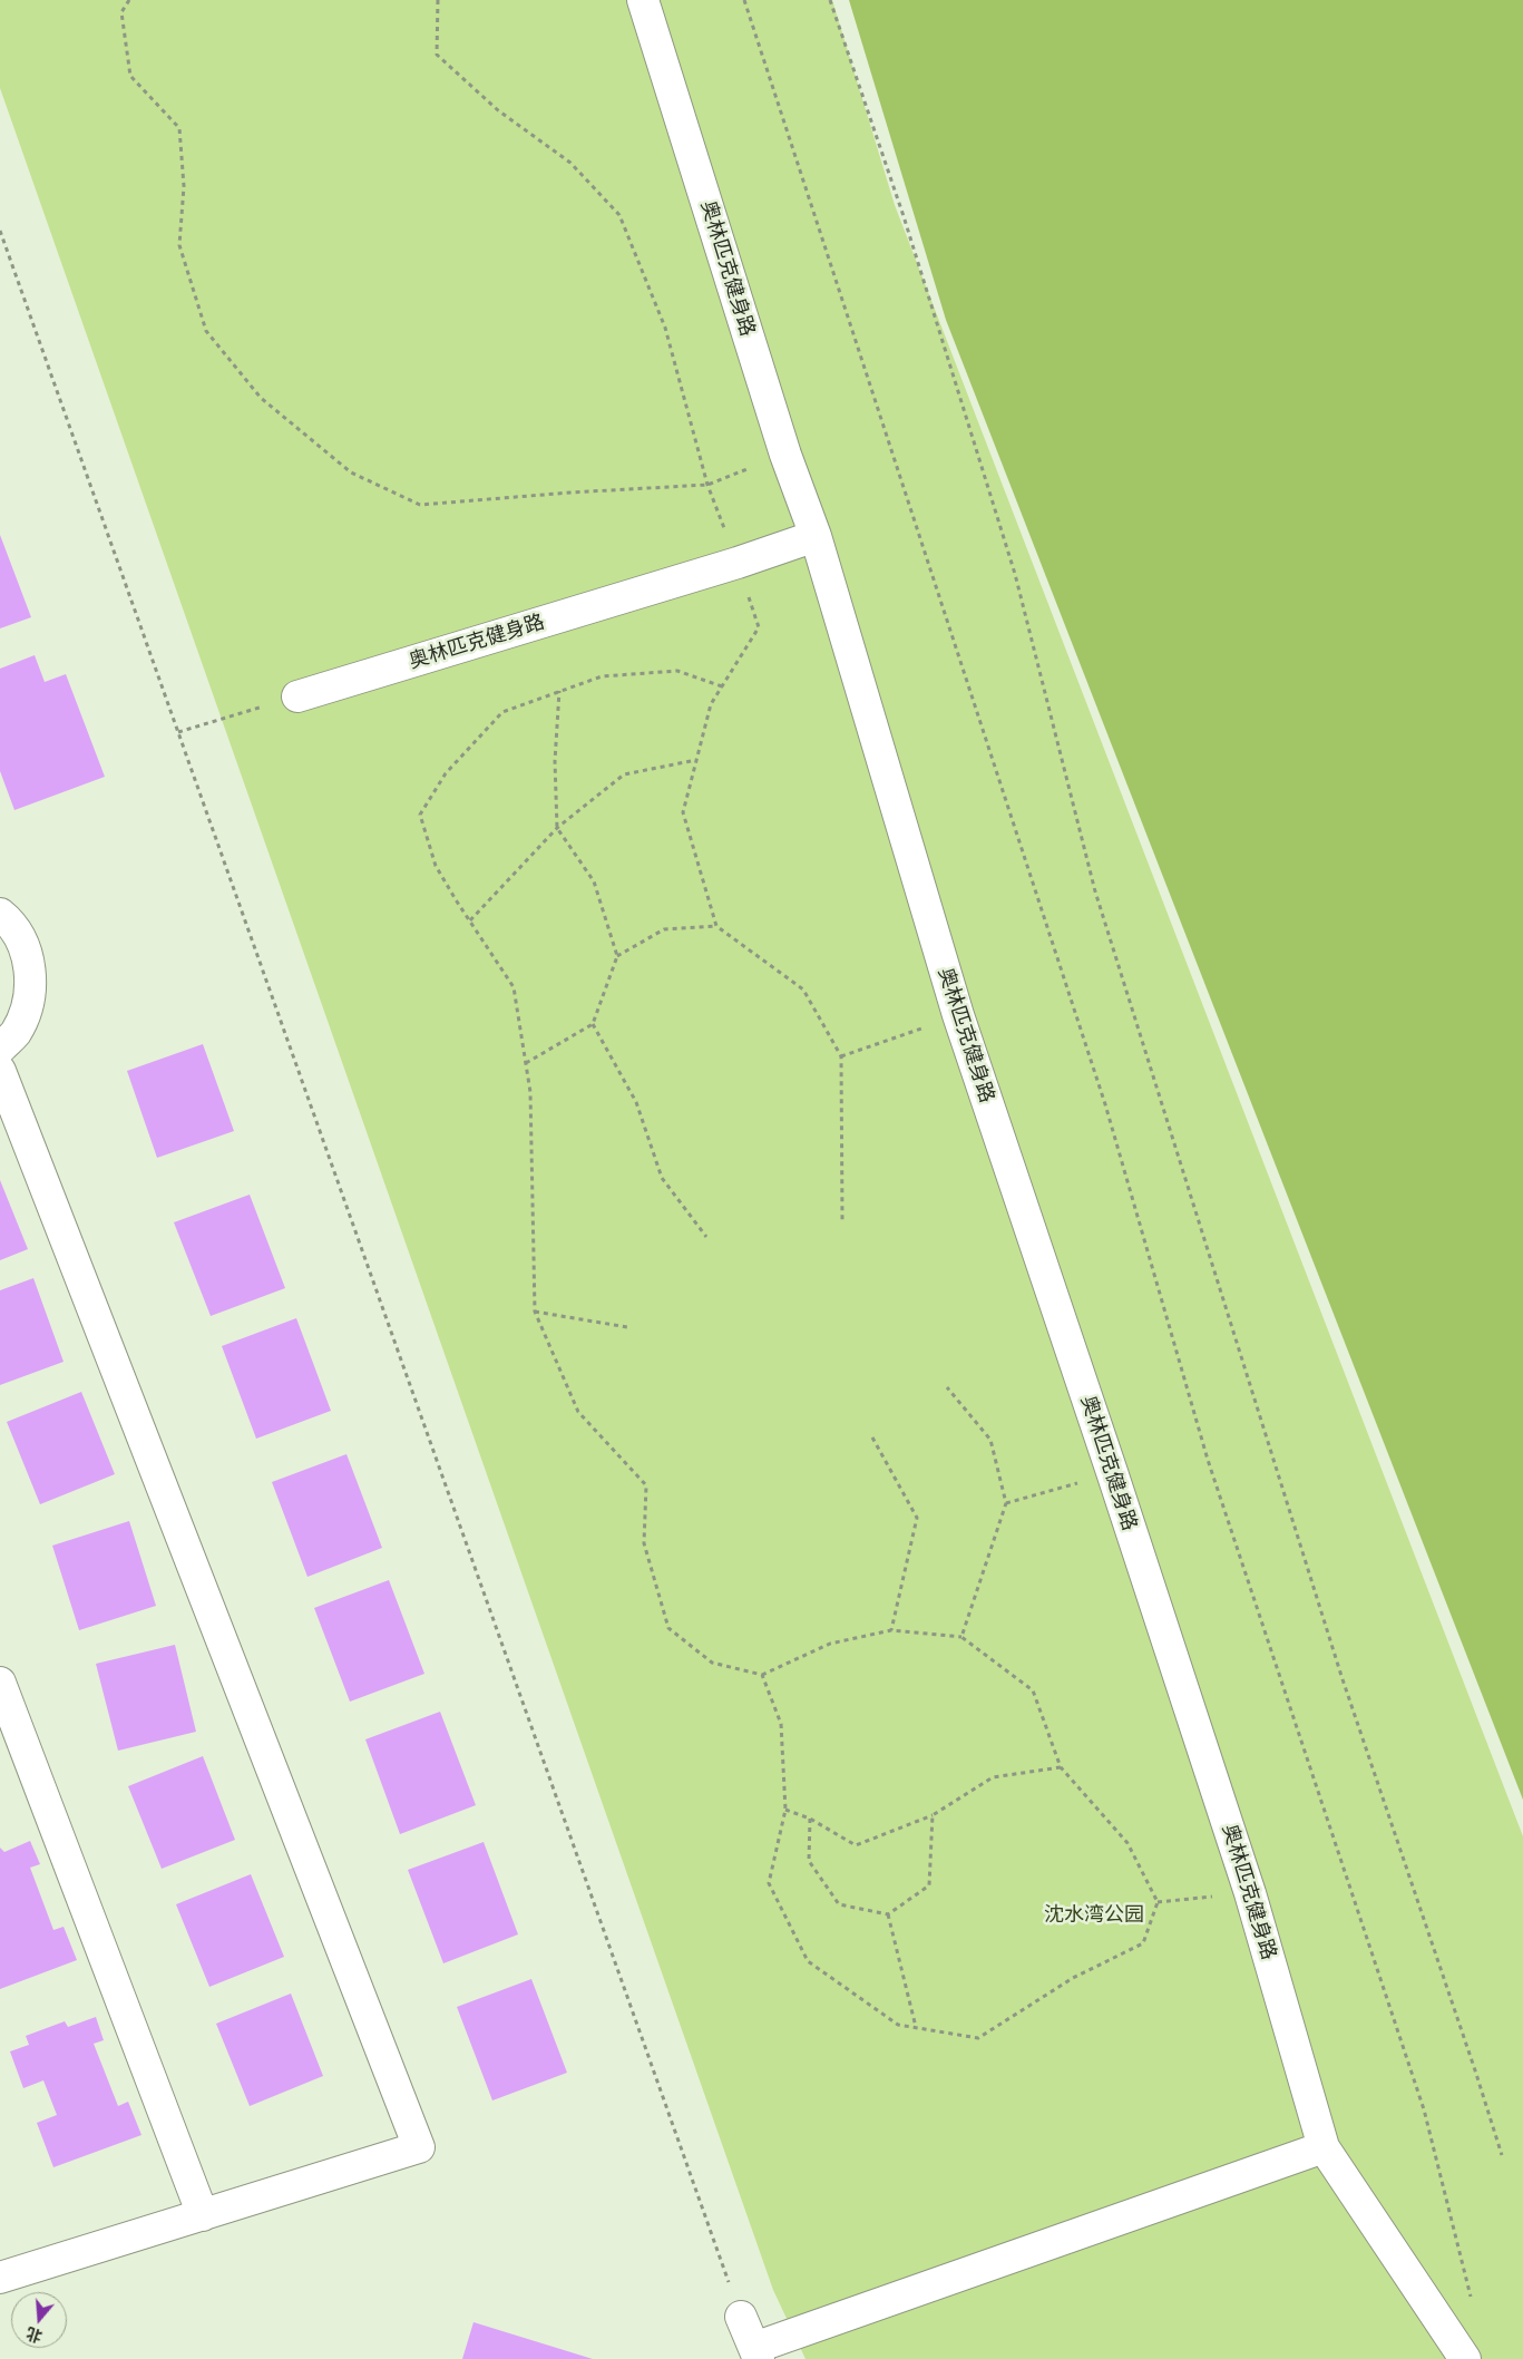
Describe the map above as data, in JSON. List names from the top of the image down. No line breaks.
{"streets":{"street":["奥林匹克健身路"]},"parks":["沈水湾公园"],"north":"bottom"}
